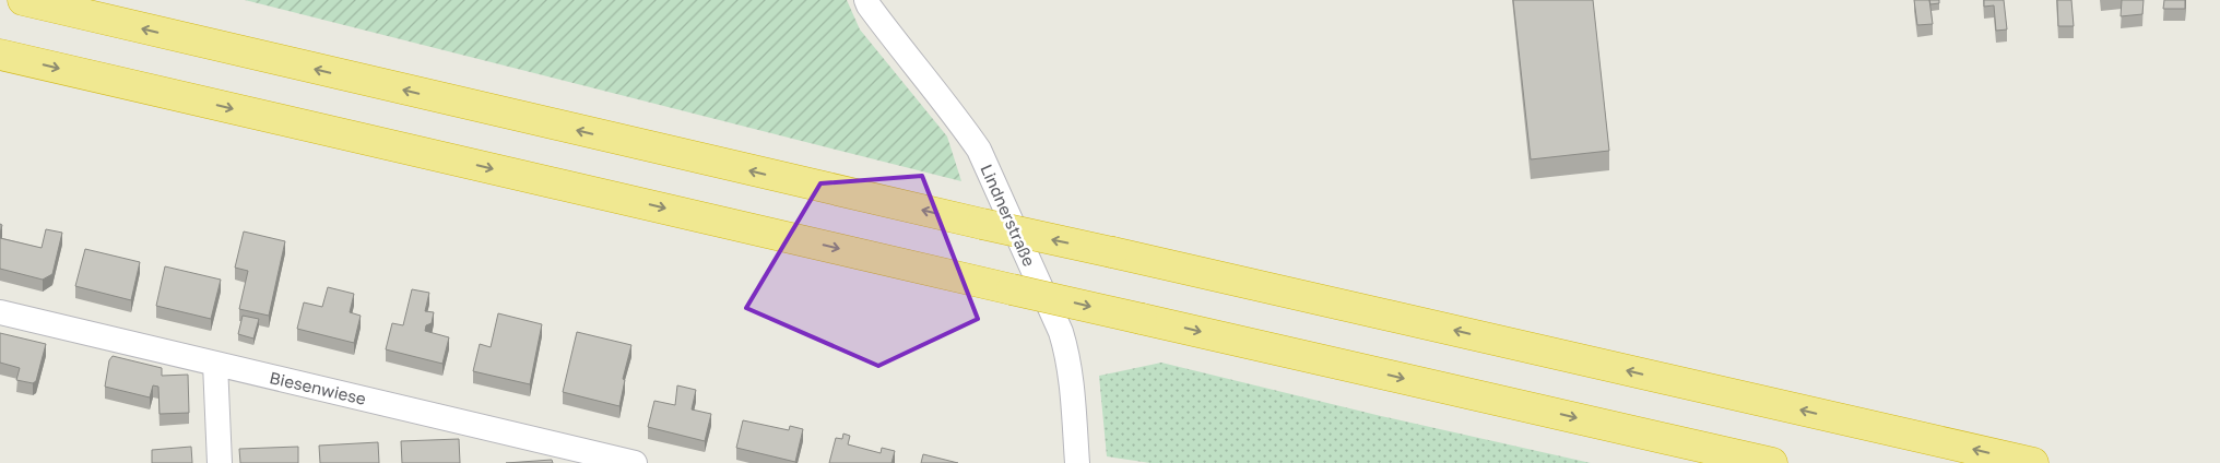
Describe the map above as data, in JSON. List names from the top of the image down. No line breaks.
{"streets":{"street":["Lindnerstraße","Biesenwiese"]}}
